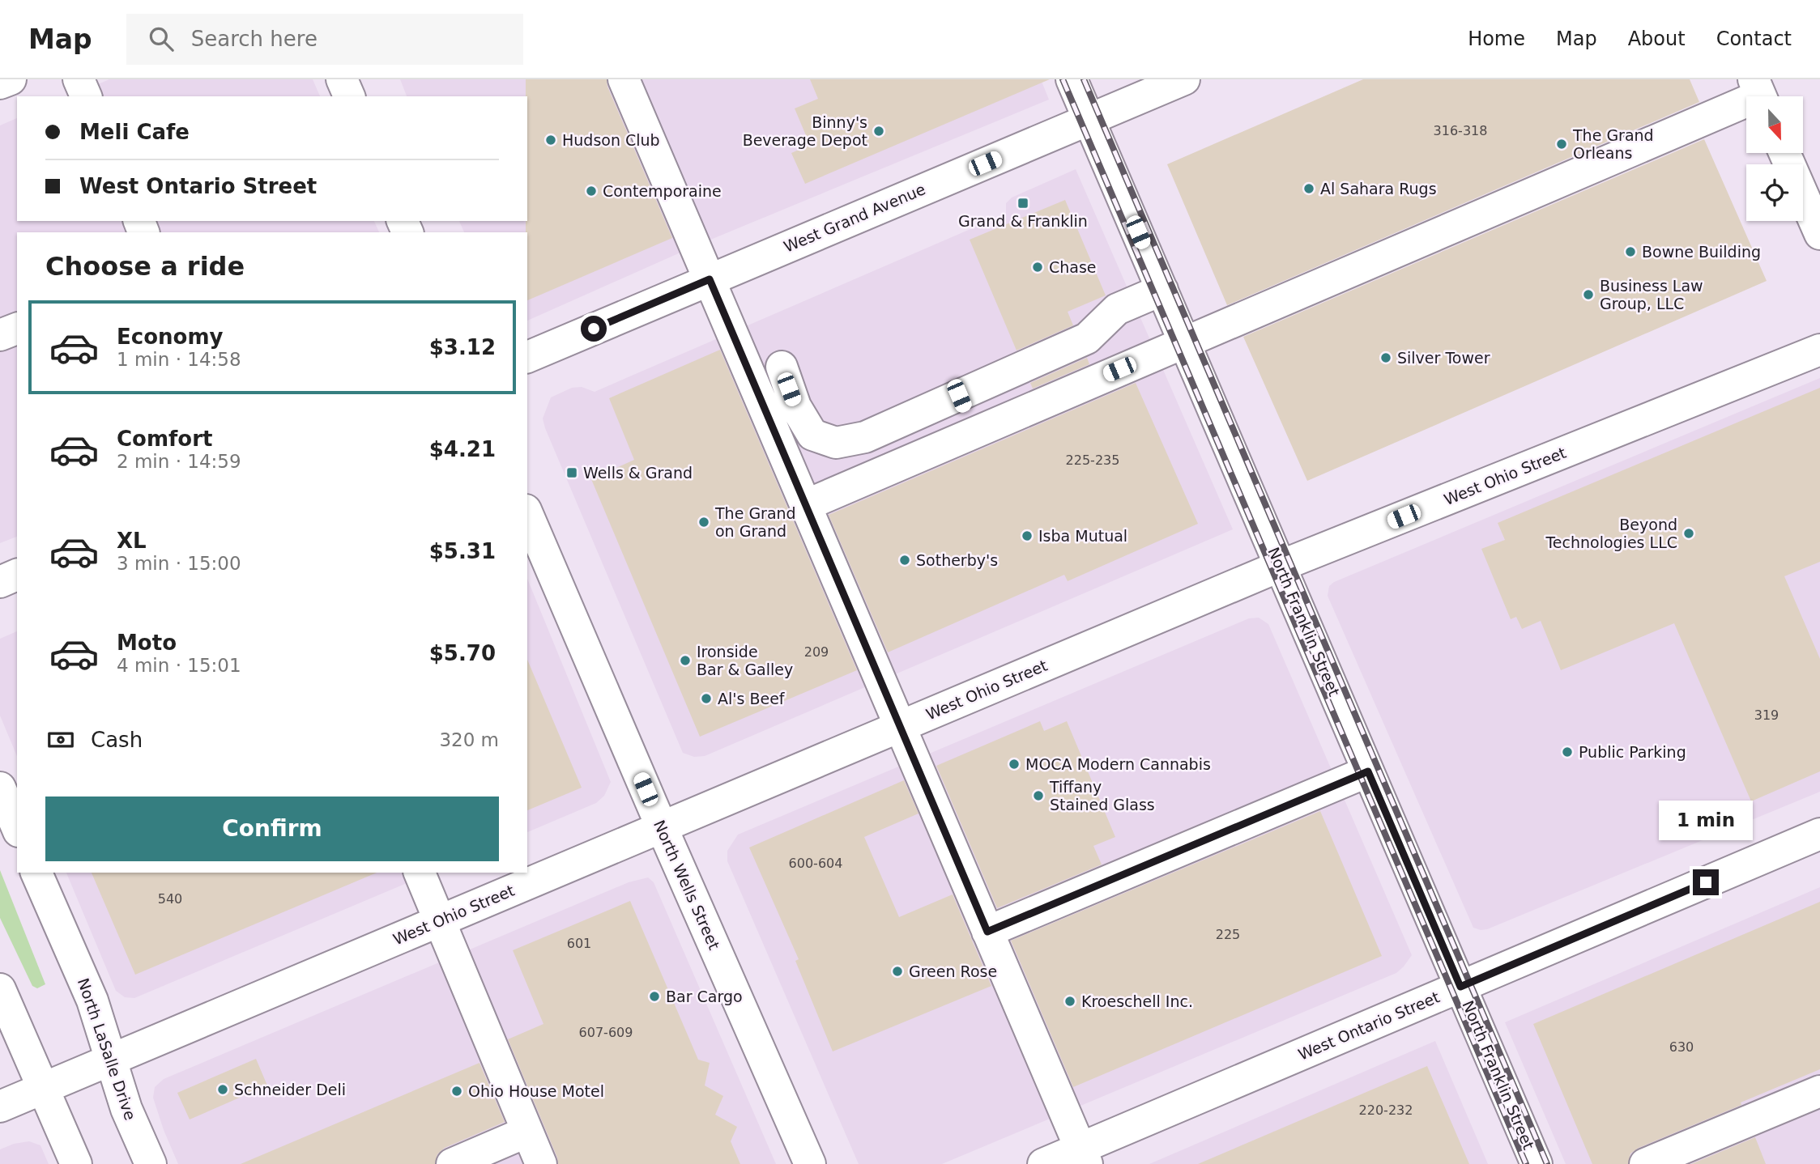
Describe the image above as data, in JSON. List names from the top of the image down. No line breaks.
{"streets":{"main road":["West Grand Avenue","West Ohio Street","North Franklin Street","North Wells Street","West Ontario Street","North LaSalle Drive"]},"crossings":[["West Grand Avenue","North Franklin Street"],["West Ohio Street","North Franklin Street"],["West Ohio Street","North Wells Street"],["West Ohio Street","North LaSalle Drive"],["North Franklin Street","West Ontario Street"]],"places":{"other":["Binny's Beverage Depot","Hudson Club","The Grand Orleans","Al Sahara Rugs","Contemporaine","Bowne Building","Chase","Business Law Group, LLC","Silver Tower","The Grand on Grand","Beyond Technologies LLC","Isba Mutual","Sotherby's","Ironside Bar & Galley","Al's Beef","Public Parking","MOCA Modern Cannabis","Tiffany Stained Glass","Green Rose","Bar Cargo","Kroeschell Inc.","Schneider Deli","Ohio House Motel"],"transit":["Grand & Franklin","Wells & Grand"]},"house_numbers":["316-318","225-235","209","319","600-604","540","225","601","607-609","630","220-232"],"north":"bottom","page":{"header":"Map","search":"Search here","nav":["Home","Map","About","Contact"],"banner":["Meli Cafe","West Ontario Street"],"heading":"Choose a ride","list":[{"name":"Economy","note":"1 min · 14:58","value":"$3.12"},{"name":"Comfort","note":"2 min · 14:59","value":"$4.21"},{"name":"XL","note":"3 min · 15:00","value":"$5.31"},{"name":"Moto","note":"4 min · 15:01","value":"$5.70"}],"pay":["Cash","320 m"],"buttons":"Confirm","bubble":"1 min"}}
